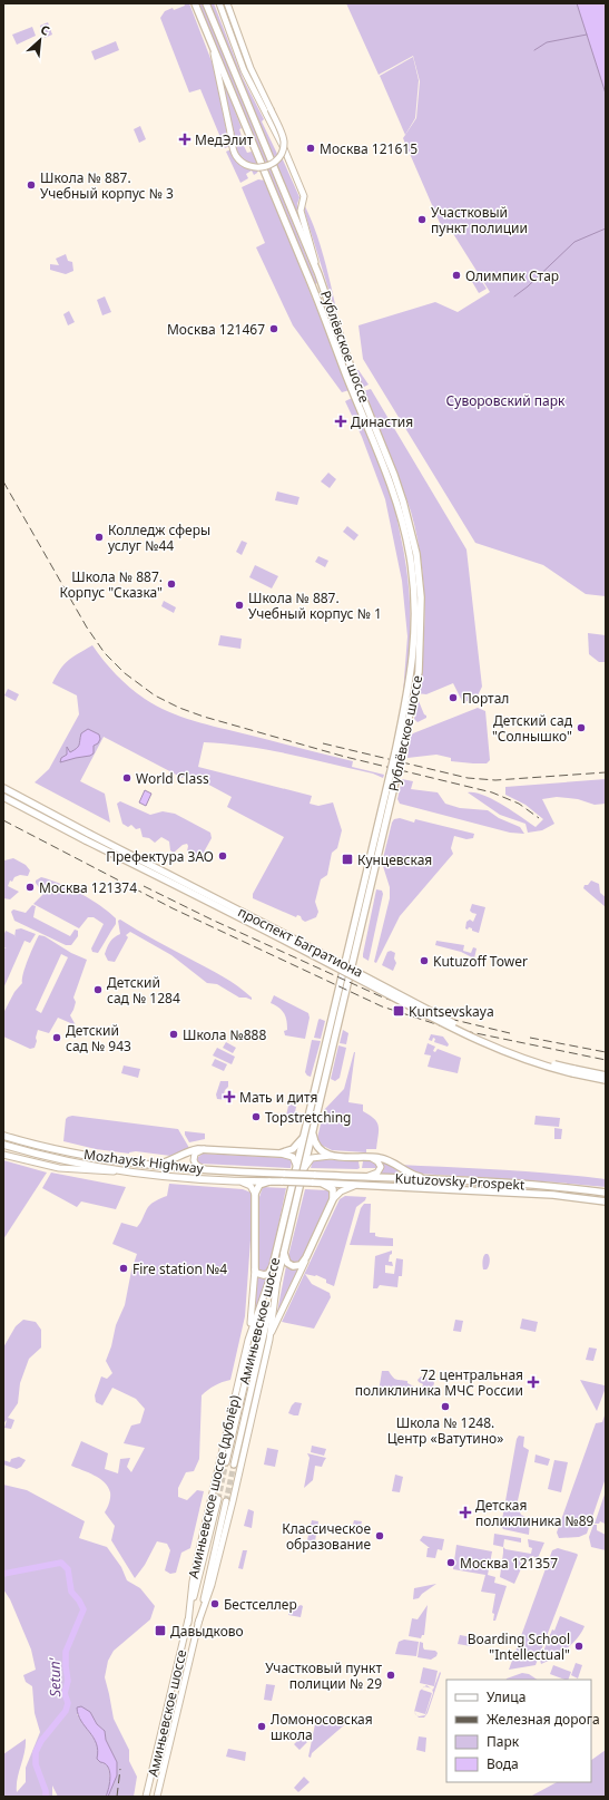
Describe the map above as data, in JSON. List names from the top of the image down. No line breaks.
{"streets":{"main road":["Рублёвское шоссе","проспект Багратиона","Mozhaysk Highway","Kutuzovsky Prospekt","Аминьевское шоссе","Аминьевское шоссе (дублёр)"]},"crossings":[["Рублёвское шоссе","Аминьевское шоссе"],["Mozhaysk Highway","Kutuzovsky Prospekt"],["Аминьевское шоссе","Аминьевское шоссе (дублёр)"]],"water":["Setun'"],"parks":["Суворовский парк"],"places":{"health":["МедЭлит","Династия","Мать и дитя","72 центральная поликлиника МЧС России","Детская поликлиника №89"],"other":["Москва 121615","Школа № 887. Учебный корпус № 3","Участковый пункт полиции","Олимпик Стар","Москва 121467","Колледж сферы услуг №44","Школа № 887. Корпус \"Сказка\"","Школа № 887. Учебный корпус № 1","Портал","Детский сад \"Солнышко\"","World Class","Префектура ЗАО","Москва 121374","Kutuzoff Tower","Детский сад № 1284","Школа №888","Детский сад № 943","Topstretching","Fire station №4","Школа № 1248. Центр «Ватутино»","Классическое образование","Москва 121357","Бестселлер","Boarding School \"Intellectual\"","Участковый пункт полиции № 29","Ломоносовская школа"],"transit":["Кунцевская","Kuntsevskaya","Давыдково"]},"legend":["Улица","Железная дорога","Парк","Вода"],"north":"top right"}
